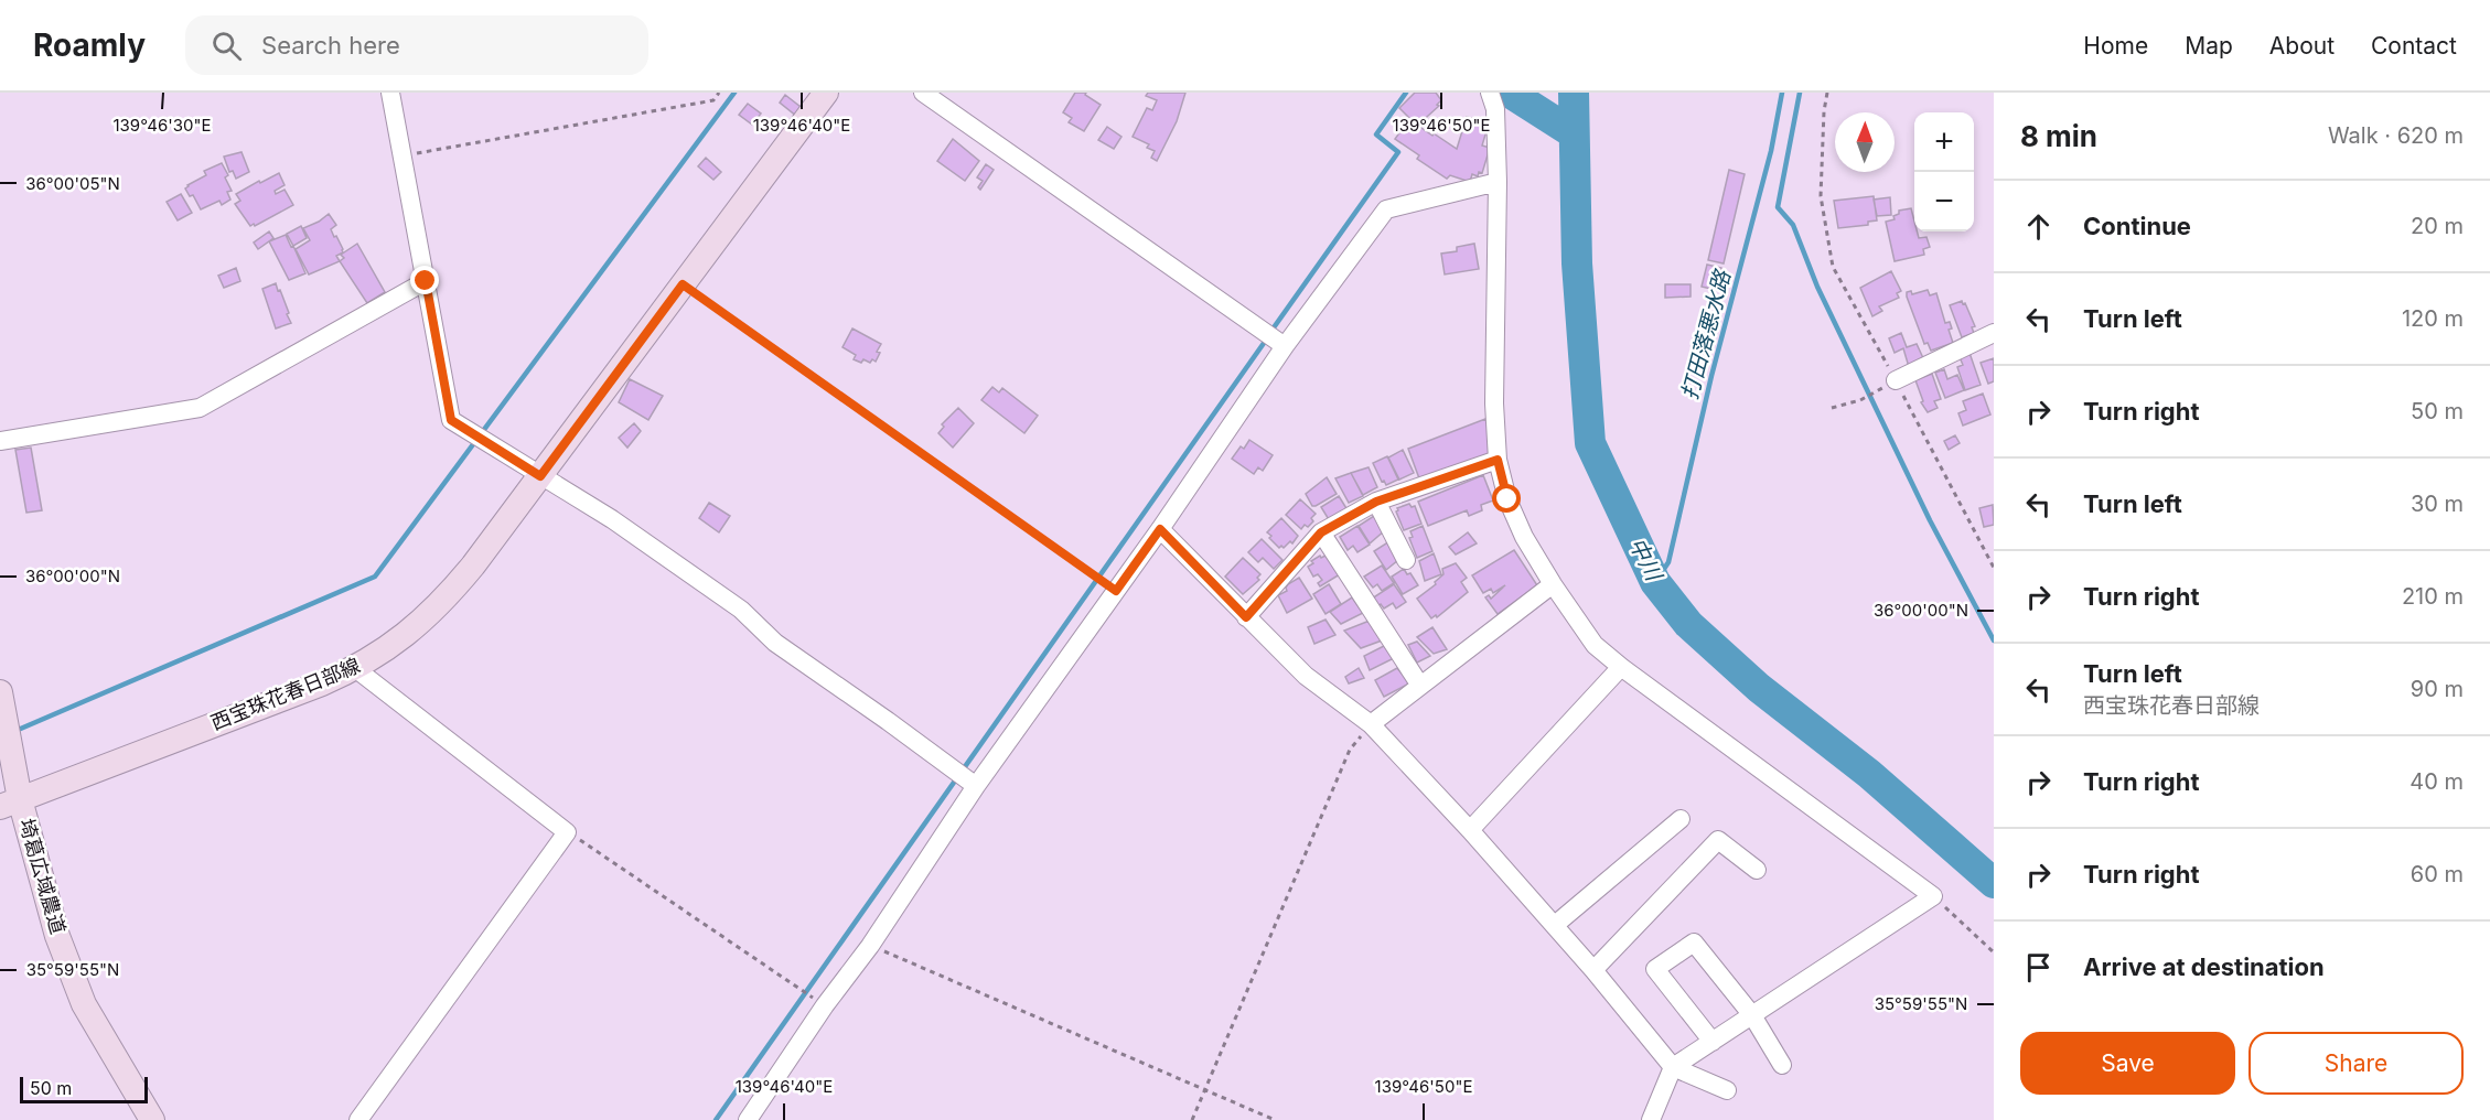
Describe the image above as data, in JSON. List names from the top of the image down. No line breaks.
{"streets":{"main road":["西宝珠花春日部線","埼葛広域農道"]},"crossings":[["西宝珠花春日部線","埼葛広域農道"]],"water":["打田落悪水路","中川"],"scale_bar":"50 m","north":"top","page":{"header":"Roamly","search":"Search here","nav":["Home","Map","About","Contact"],"heading":["8 min","Walk · 620 m"],"map_buttons":["+","−"],"list":[["Continue","20 m"],["Turn left","120 m"],["Turn right","50 m"],["Turn left","30 m"],["Turn right","210 m"],["Turn left","西宝珠花春日部線","90 m"],["Turn right","40 m"],["Turn right","60 m"],"Arrive at destination"],"buttons":["Save","Share"],"scale":"50 m"},"coordinates":["139°46'30\"E","139°46'40\"E","139°46'50\"E","36°00'05\"N","36°00'00\"N","35°59'55\"N"]}
